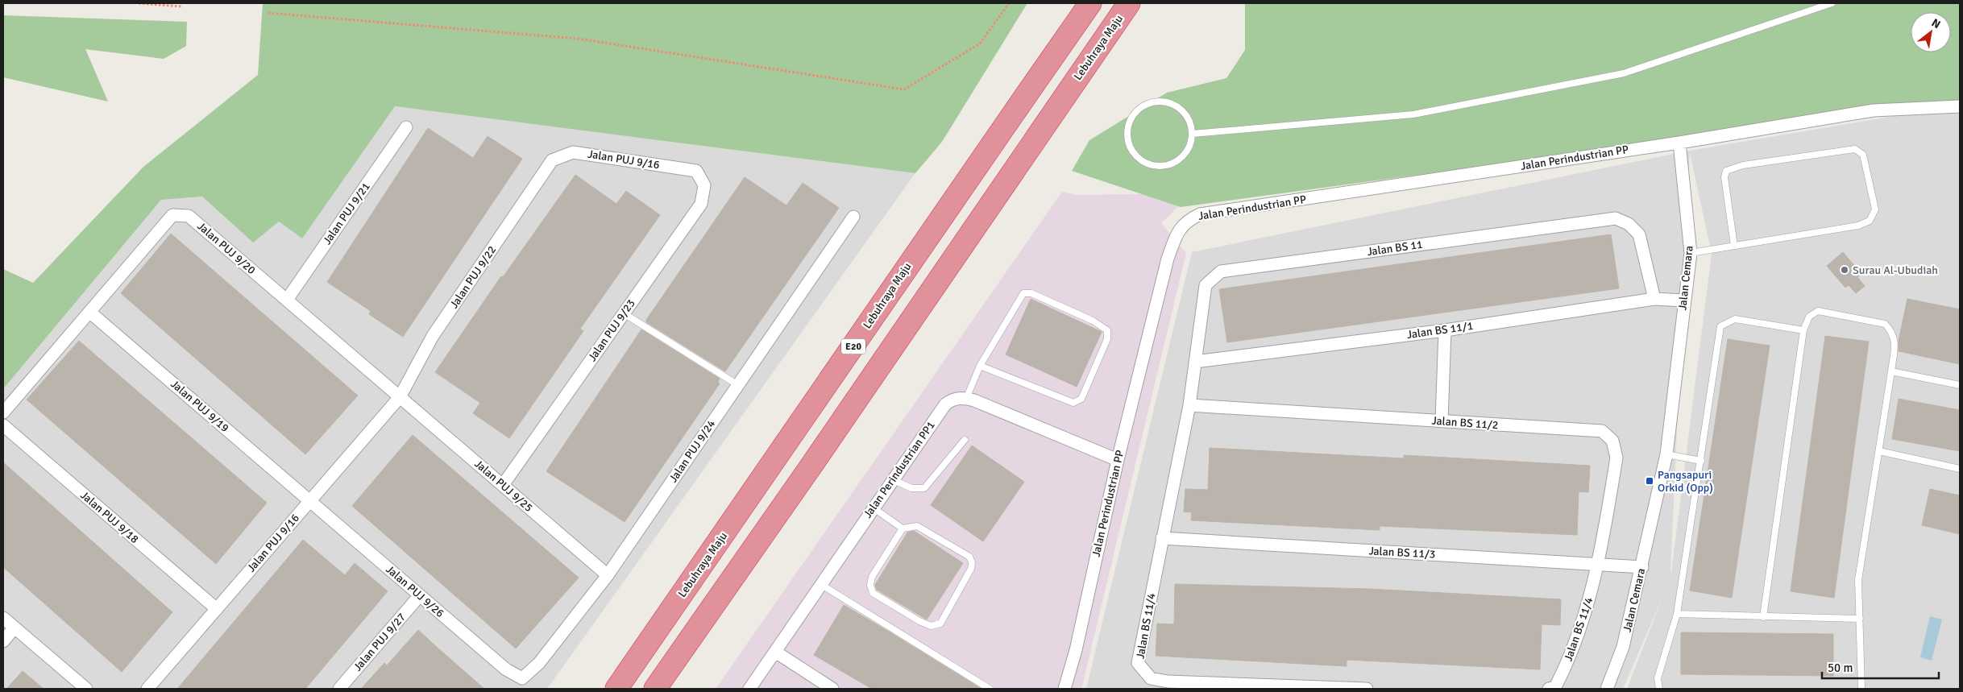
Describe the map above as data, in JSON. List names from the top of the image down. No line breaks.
{"streets":{"highway":["Lebuhraya Maju","E20"],"street":["Jalan Perindustrian PP","Jalan PUJ 9/16","Jalan PUJ 9/21","Jalan PUJ 9/20","Jalan BS 11","Jalan PUJ 9/22","Jalan Cemara","Jalan PUJ 9/23","Jalan BS 11/1","Jalan PUJ 9/19","Jalan BS 11/2","Jalan PUJ 9/24","Jalan Perindustrian PP1","Jalan PUJ 9/25","Jalan PUJ 9/18","Jalan BS 11/3","Jalan PUJ 9/26","Jalan BS 11/4","Jalan PUJ 9/27"]},"crossings":[["Jalan Perindustrian PP","Jalan Cemara"],["Jalan PUJ 9/16","Jalan PUJ 9/20"],["Jalan PUJ 9/16","Jalan PUJ 9/22"],["Jalan PUJ 9/16","Jalan PUJ 9/23"],["Jalan PUJ 9/16","Jalan PUJ 9/19"],["Jalan PUJ 9/16","Jalan PUJ 9/25"],["Jalan PUJ 9/16","Jalan PUJ 9/18"],["Jalan PUJ 9/16","Jalan PUJ 9/26"],["Jalan PUJ 9/21","Jalan PUJ 9/20"],["Jalan PUJ 9/20","Jalan PUJ 9/22"],["Jalan PUJ 9/20","Jalan PUJ 9/19"],["Jalan PUJ 9/20","Jalan PUJ 9/25"],["Jalan BS 11","Jalan BS 11/1"],["Jalan BS 11","Jalan BS 11/2"],["Jalan BS 11","Jalan BS 11/4"],["Jalan PUJ 9/22","Jalan PUJ 9/25"],["Jalan Cemara","Jalan BS 11/1"],["Jalan Cemara","Jalan BS 11/3"],["Jalan PUJ 9/23","Jalan PUJ 9/25"],["Jalan PUJ 9/19","Jalan PUJ 9/26"],["Jalan BS 11/2","Jalan BS 11/3"],["Jalan BS 11/2","Jalan BS 11/4"],["Jalan PUJ 9/24","Jalan PUJ 9/25"],["Jalan PUJ 9/24","Jalan PUJ 9/26"],["Jalan BS 11/3","Jalan BS 11/4"],["Jalan PUJ 9/26","Jalan PUJ 9/27"]],"places":{"other":["Surau Al-Ubudiah"],"transit":["Pangsapuri Orkid (Opp)"]},"scale_bar":"50 m","north":"top right"}
